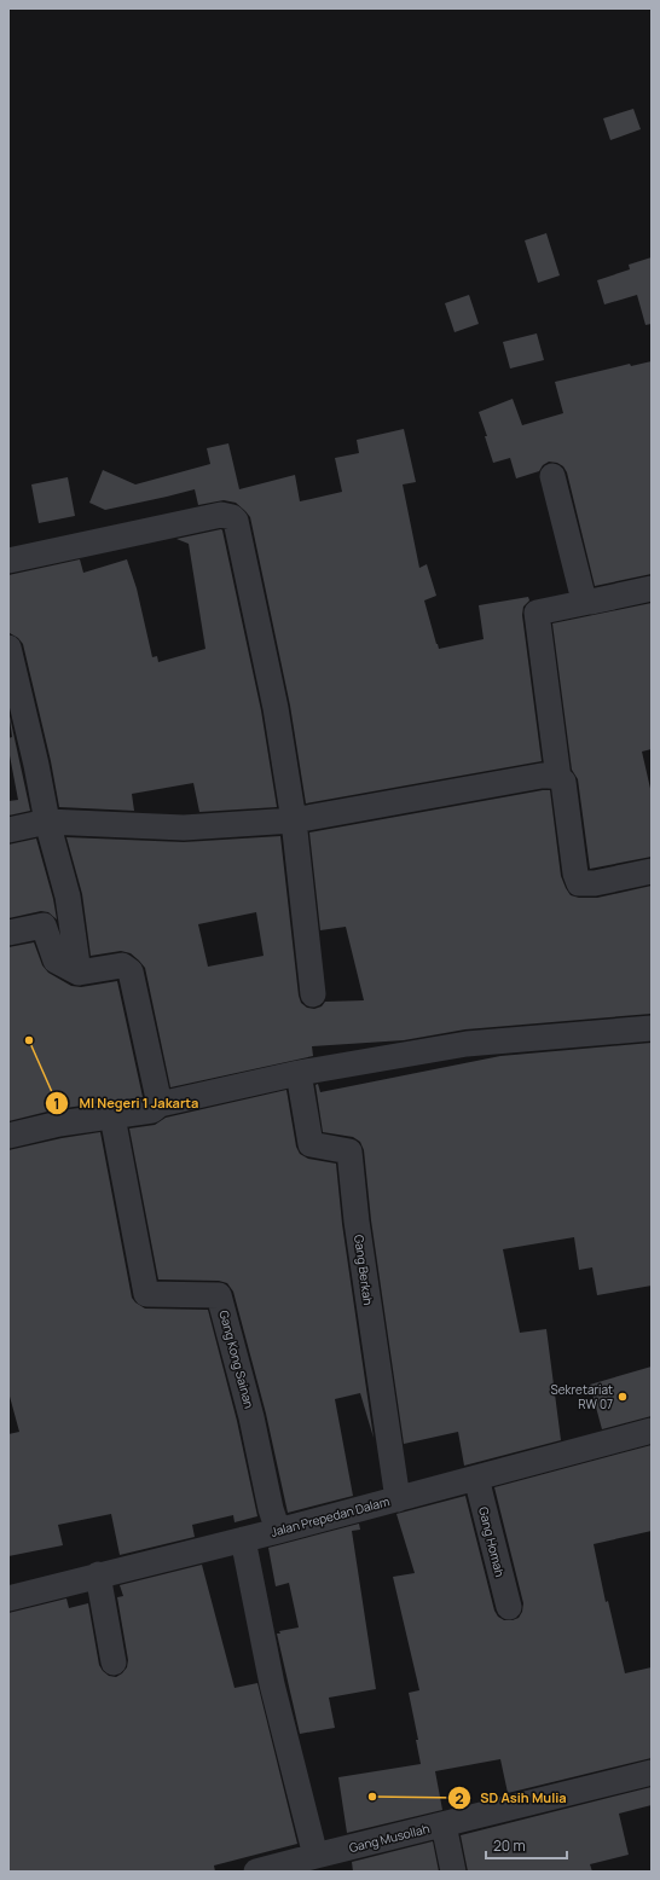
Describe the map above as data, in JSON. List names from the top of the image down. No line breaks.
{"streets":{"street":["Gang Berkah","Gang Kong Sainan","Jalan Prepedan Dalam","Gang Homah","Gang Musollah"]},"crossings":[["Gang Berkah","Jalan Prepedan Dalam"],["Gang Kong Sainan","Jalan Prepedan Dalam"],["Jalan Prepedan Dalam","Gang Homah"]],"places":["MI Negeri 1 Jakarta","Sekretariat RW 07","SD Asih Mulia"],"scale_bar":"20 m"}
